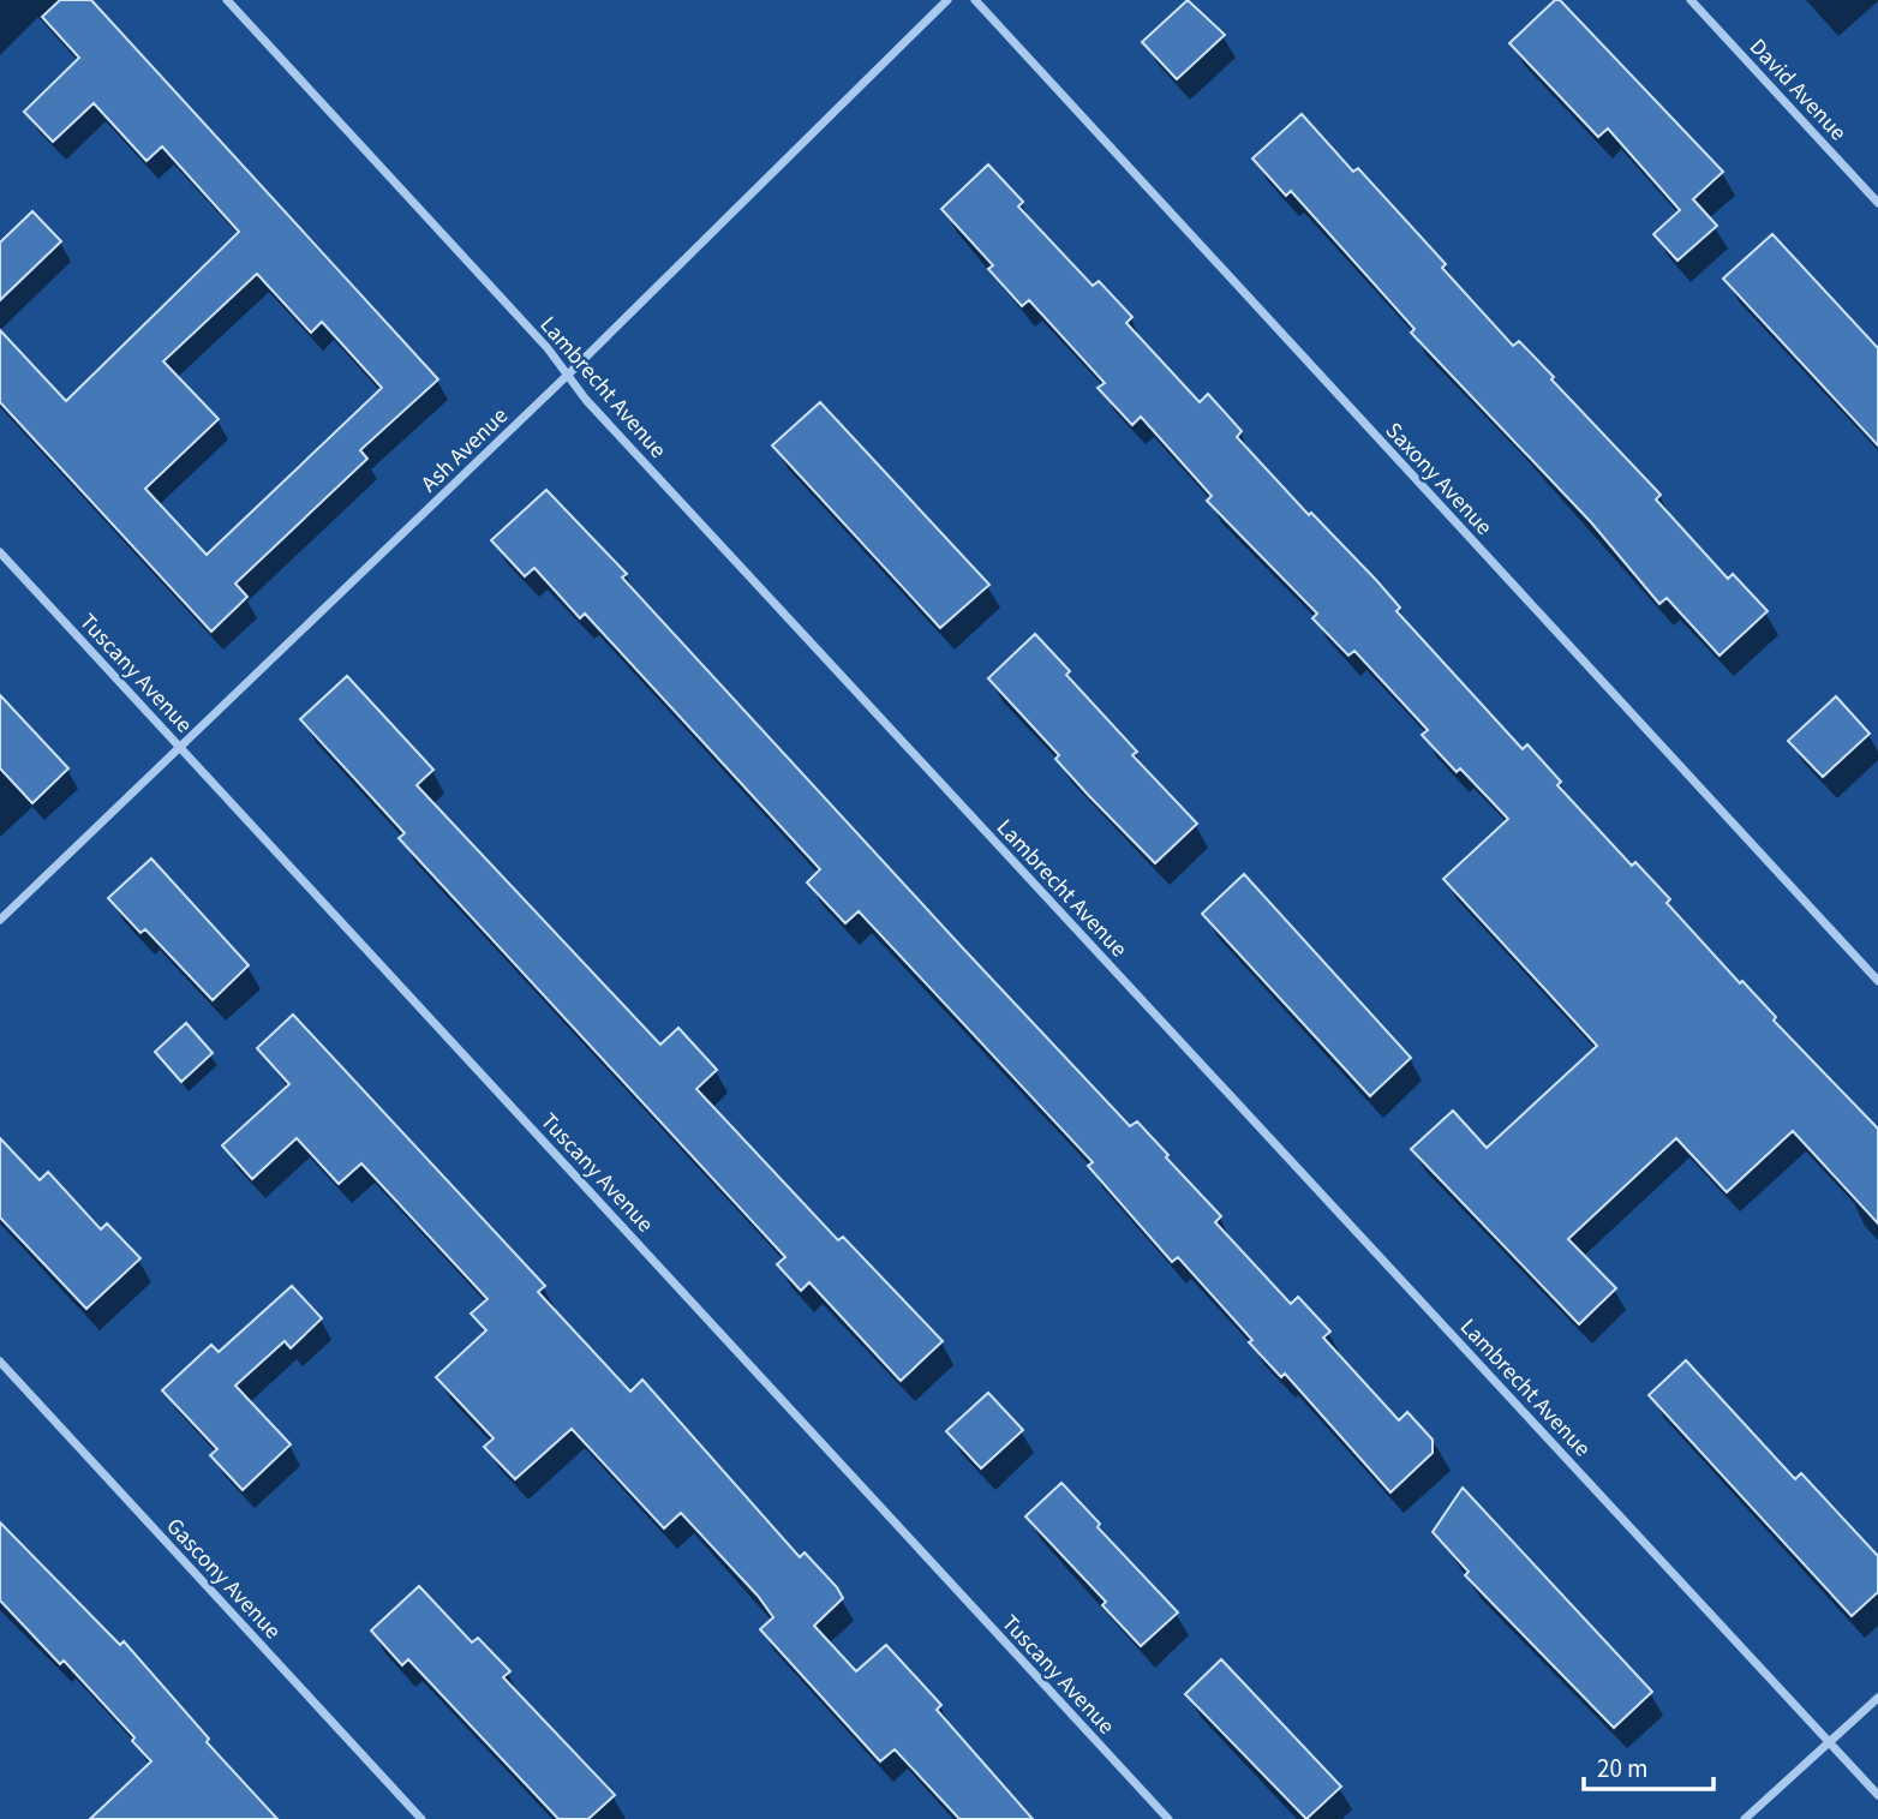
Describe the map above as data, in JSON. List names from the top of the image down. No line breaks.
{"streets":{"street":["David Avenue","Lambrecht Avenue","Ash Avenue","Saxony Avenue","Tuscany Avenue","Gascony Avenue"]},"crossings":[["Lambrecht Avenue","Ash Avenue"],["Ash Avenue","Tuscany Avenue"]],"scale_bar":"20 m"}
